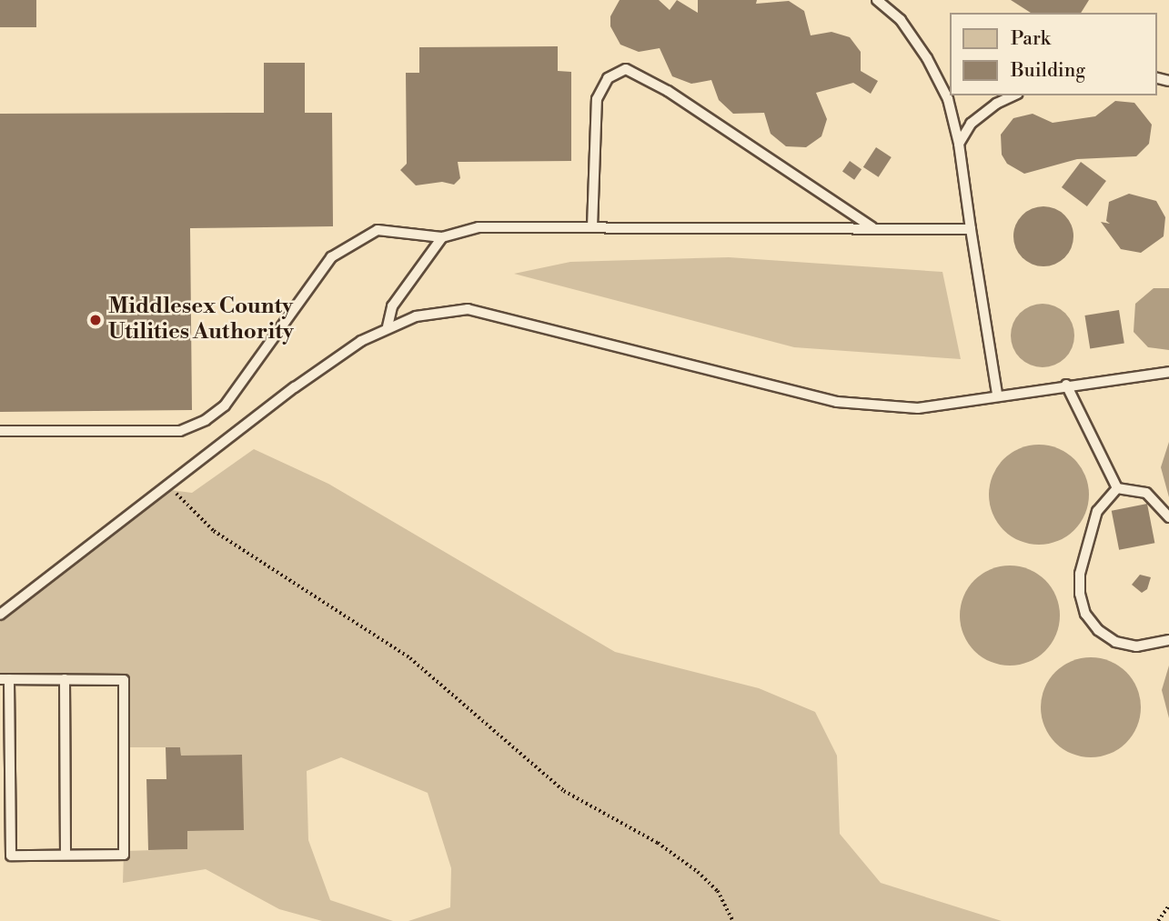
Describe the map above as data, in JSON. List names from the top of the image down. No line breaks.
{"places":["Middlesex County Utilities Authority"],"legend":["Park","Building"]}
